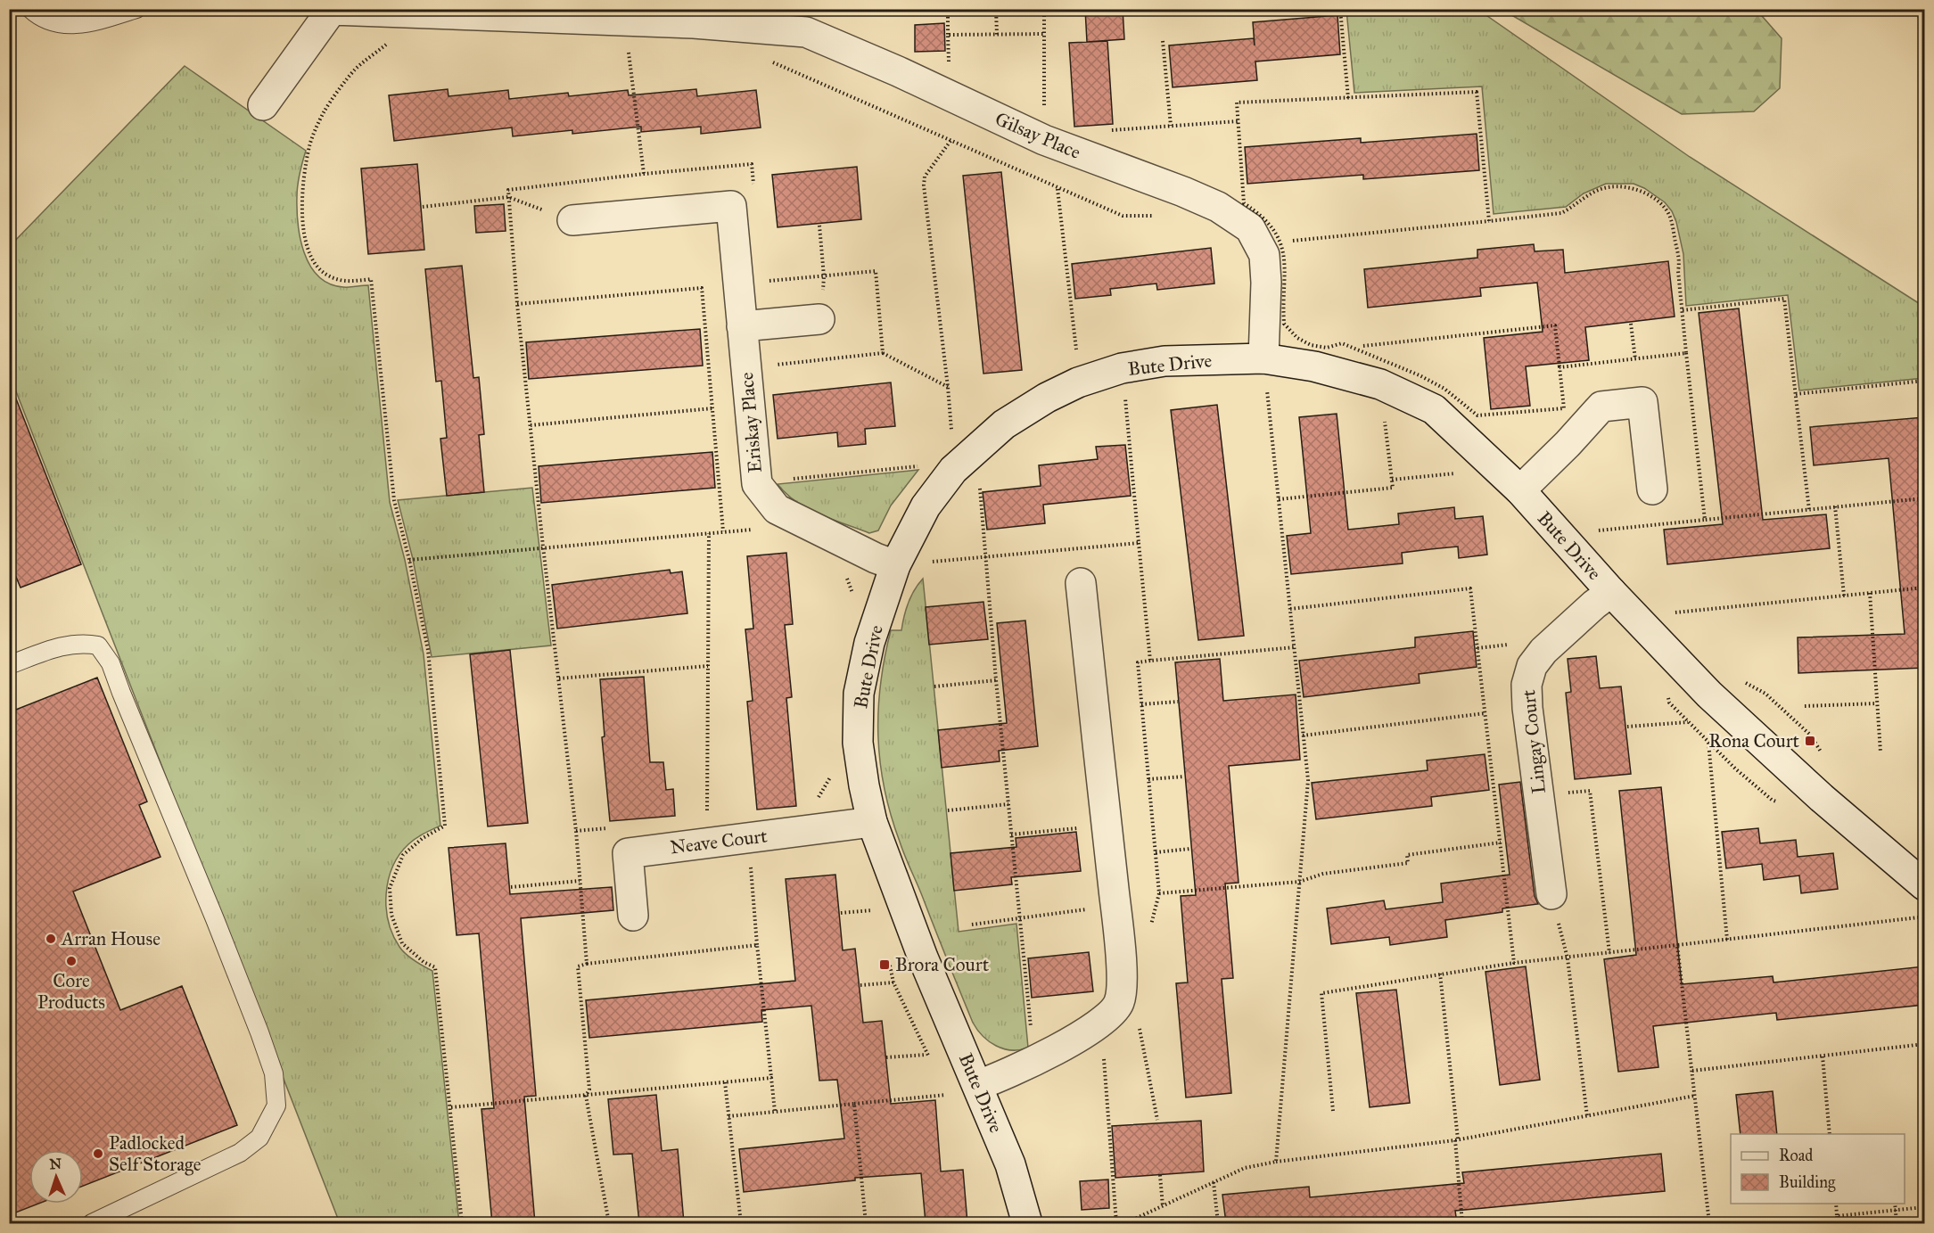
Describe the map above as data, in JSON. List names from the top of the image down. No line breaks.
{"streets":{"street":["Gilsay Place","Bute Drive","Eriskay Place","Lingay Court","Neave Court"]},"crossings":[["Gilsay Place","Bute Drive"],["Bute Drive","Eriskay Place"],["Bute Drive","Lingay Court"],["Bute Drive","Neave Court"]],"places":{"transit":["Rona Court","Brora Court"],"other":["Arran House","Core Products","Padlocked Self Storage"]},"legend":["Road","Building"],"north":"top"}
